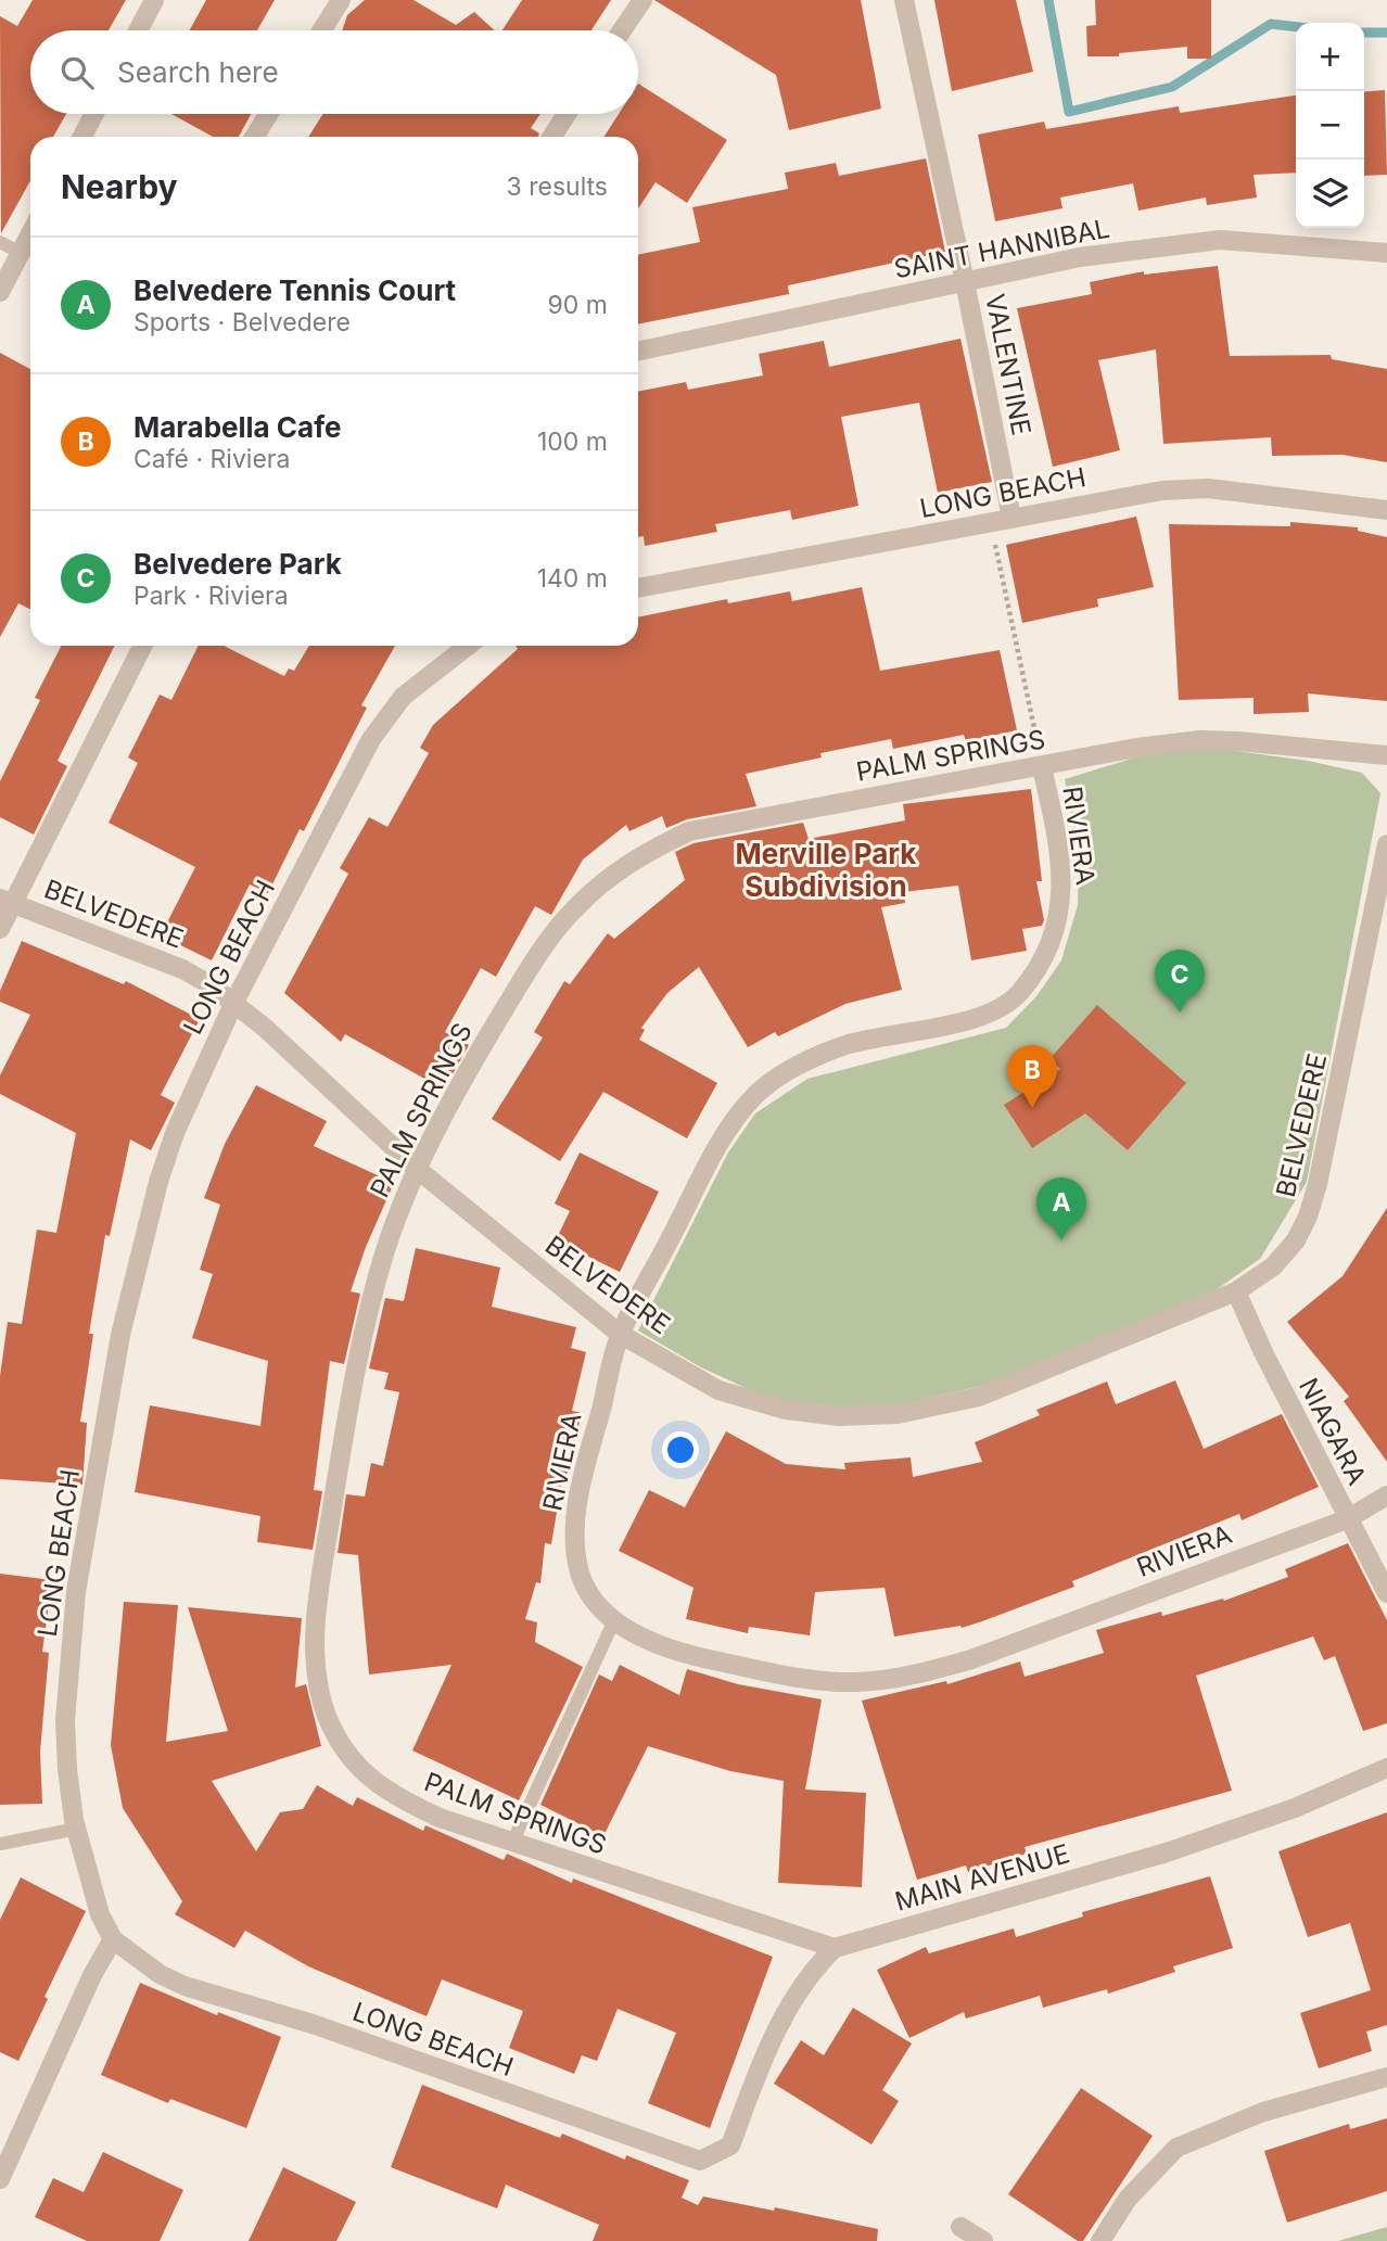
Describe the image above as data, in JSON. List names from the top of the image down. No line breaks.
{"streets":{"street":["SAINT HANNIBAL","VALENTINE","LONG BEACH","PALM SPRINGS","RIVIERA","BELVEDERE","NIAGARA","MAIN AVENUE"]},"crossings":[["SAINT HANNIBAL","VALENTINE"],["VALENTINE","LONG BEACH"],["LONG BEACH","PALM SPRINGS"],["LONG BEACH","BELVEDERE"],["LONG BEACH","MAIN AVENUE"],["PALM SPRINGS","RIVIERA"],["PALM SPRINGS","BELVEDERE"],["PALM SPRINGS","MAIN AVENUE"],["RIVIERA","BELVEDERE"],["RIVIERA","NIAGARA"],["BELVEDERE","NIAGARA"]],"districts":["Merville Park Subdivision"],"page":{"map_buttons":["+","−"],"search":"Search here","heading":["Nearby","3 results"],"list":[{"mark":"A","name":"Belvedere Tennis Court","note":"Sports · Belvedere","value":"90 m"},{"mark":"B","name":"Marabella Cafe","note":"Café · Riviera","value":"100 m"},{"mark":"C","name":"Belvedere Park","note":"Park · Riviera","value":"140 m"}],"pins":["C","B","A"]}}
